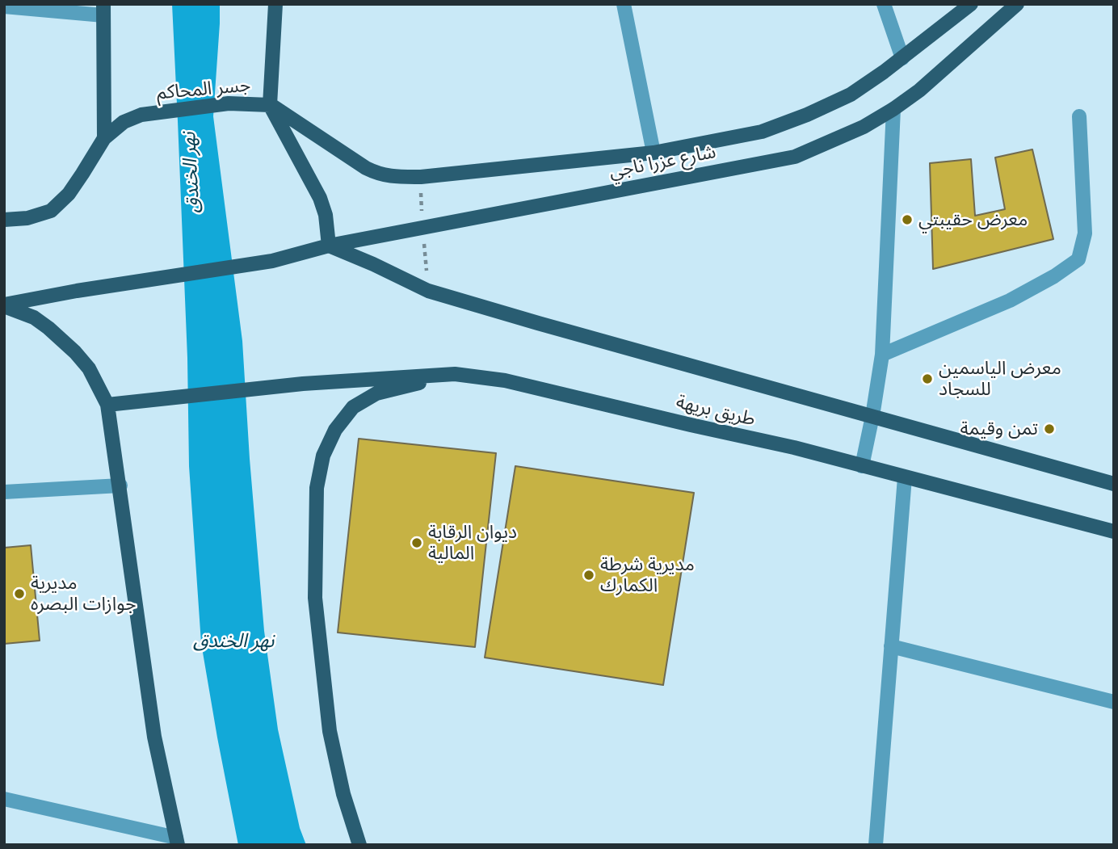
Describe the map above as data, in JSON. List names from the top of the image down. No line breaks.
{"streets":{"main road":["جسر المحاكم","شارع عزرا ناجي","طريق بريهة"]},"crossings":[["جسر المحاكم","شارع عزرا ناجي"],["شارع عزرا ناجي","طريق بريهة"]],"water":["نهر الخندق"],"places":["معرض حقيبتي","معرض الياسمين للسجاد","تمن وقيمة","ديوان الرقابة المالية","مديرية شرطة الكمارك","مديرية جوازات البصره"]}
